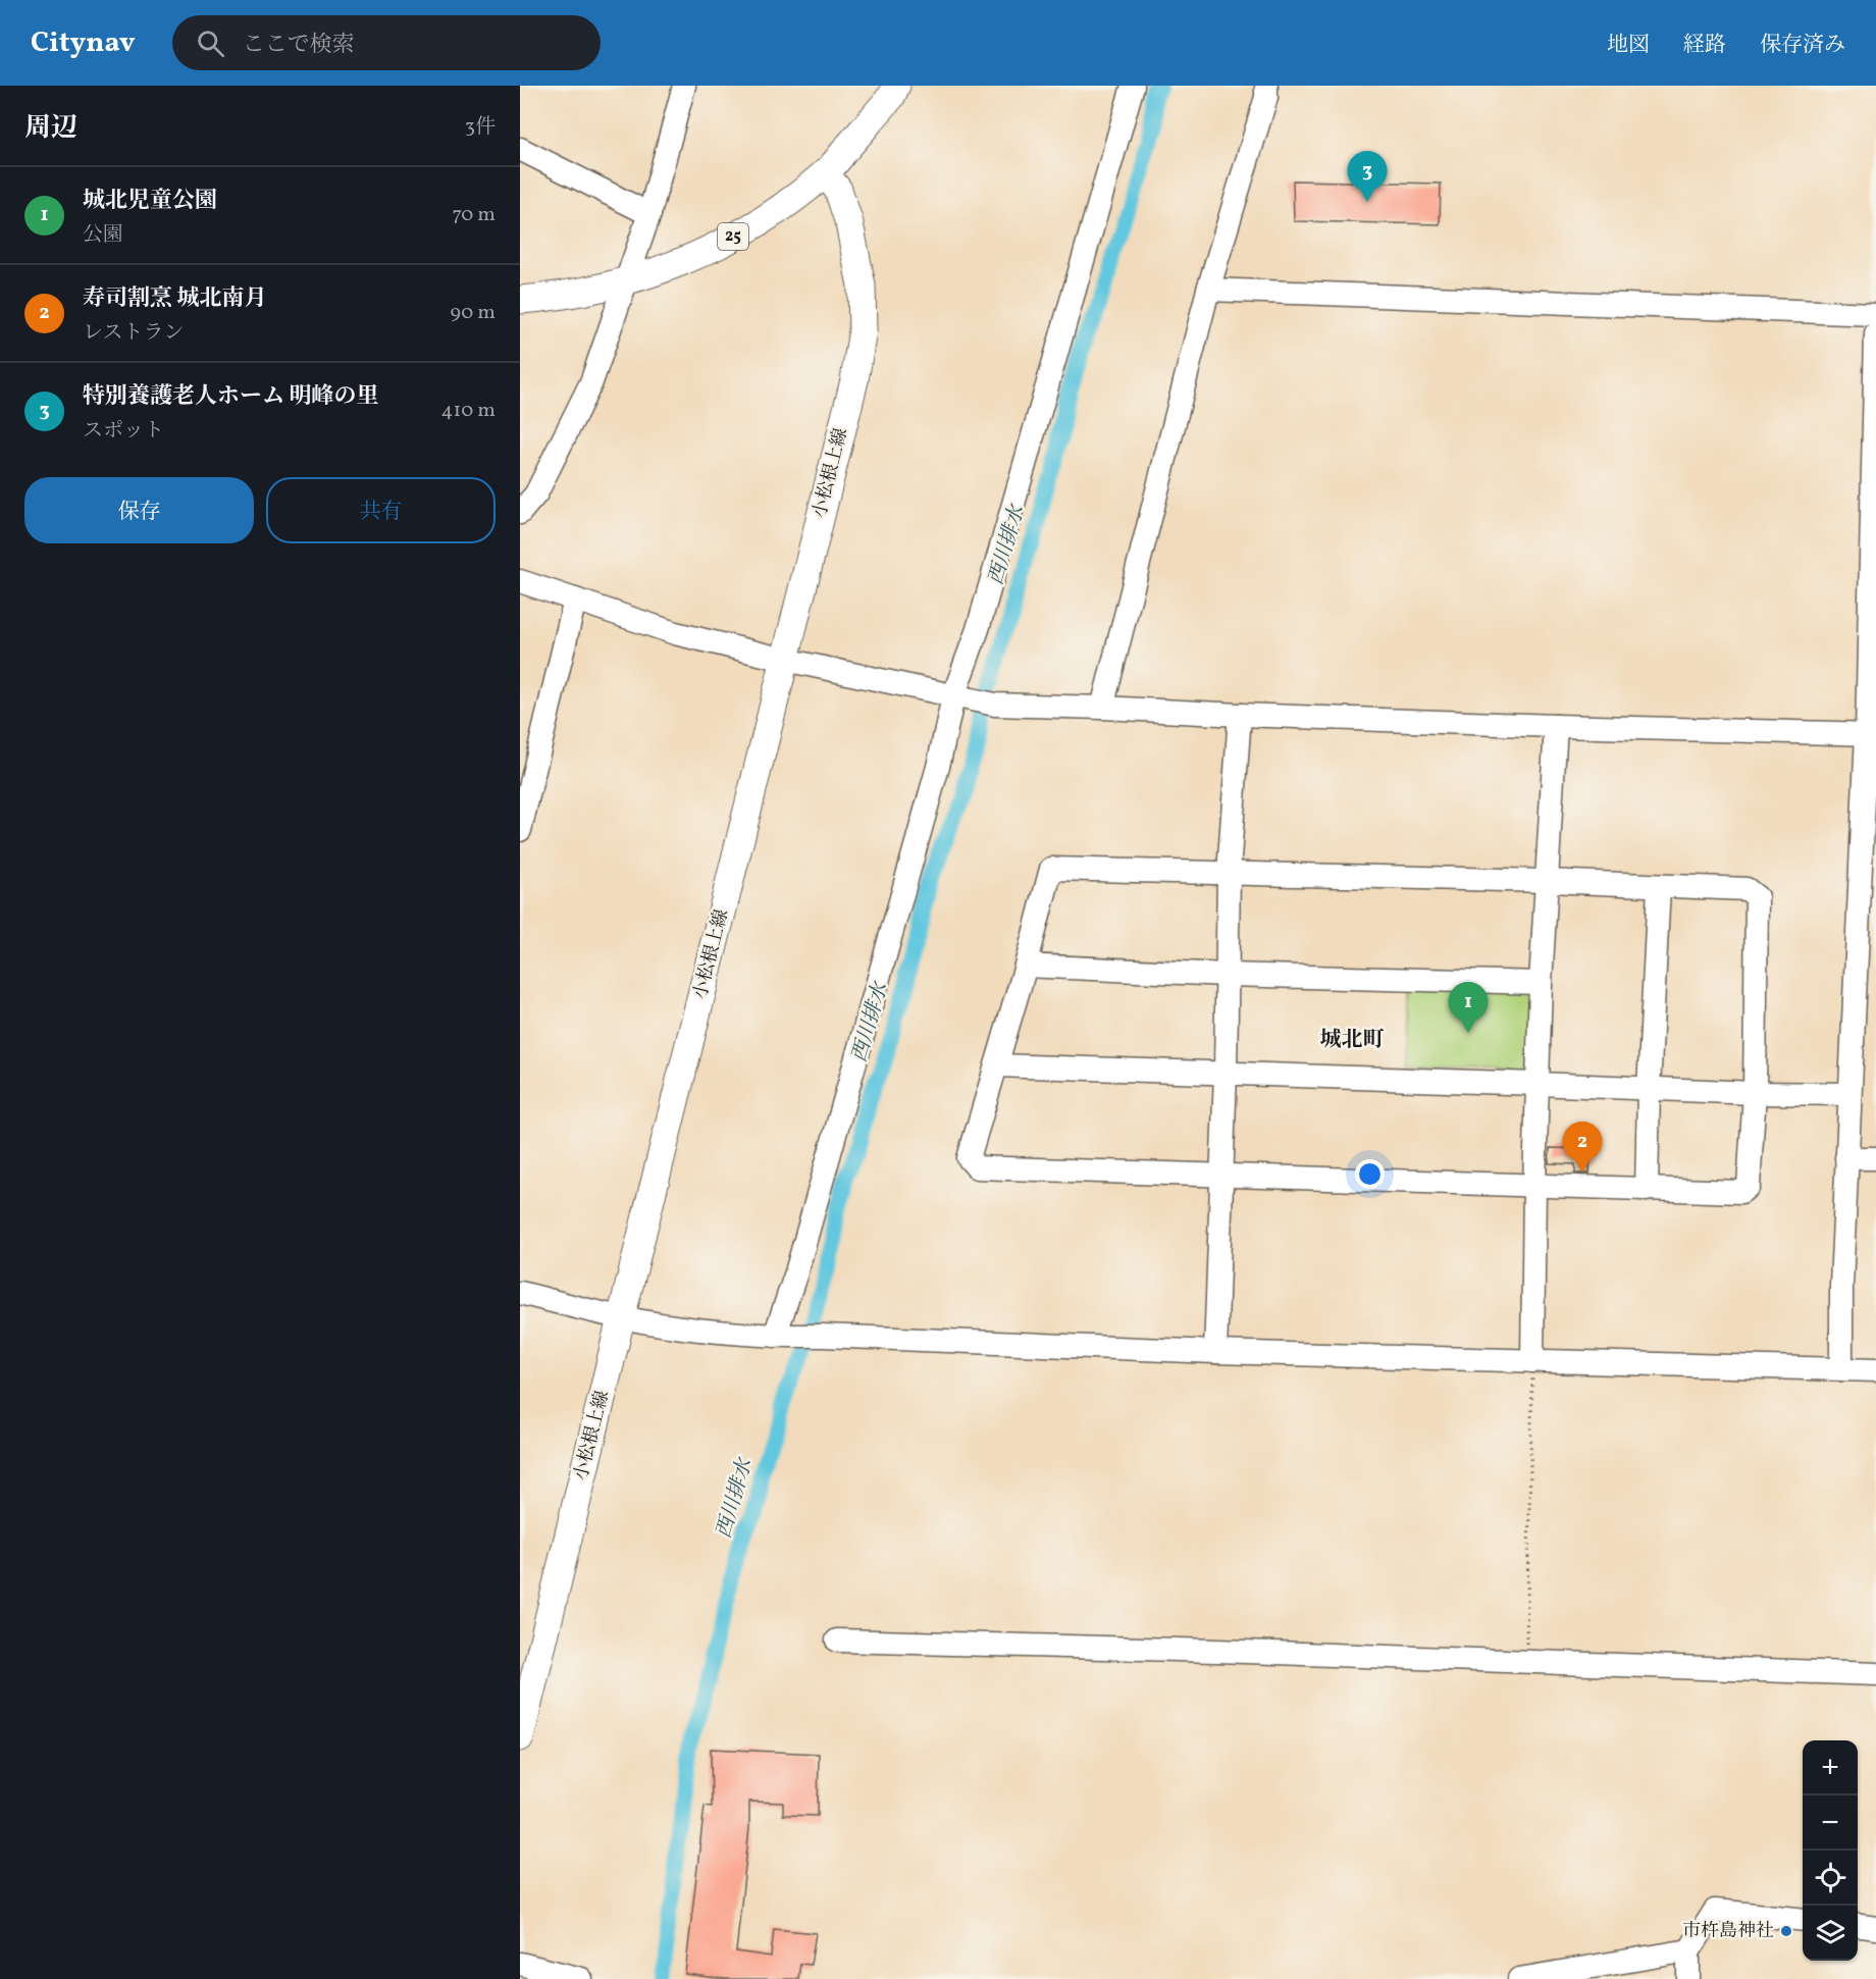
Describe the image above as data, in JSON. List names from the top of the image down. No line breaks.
{"streets":{"main road":["25","小松根上線"]},"crossings":[["25","小松根上線"]],"districts":["城北町"],"water":["西川排水"],"places":["市杵島神社"],"page":{"header":"Citynav","search":"ここで検索","nav":["地図","経路","保存済み"],"heading":["周辺","3件"],"pins":["3","1","2"],"list":[{"mark":"1","name":"城北児童公園","note":"公園","value":"70 m"},{"mark":"2","name":"寿司割烹 城北南月","note":"レストラン","value":"90 m"},{"mark":"3","name":"特別養護老人ホーム 明峰の里","note":"スポット","value":"410 m"}],"buttons":["保存","共有"],"map_buttons":["+","−"]}}
